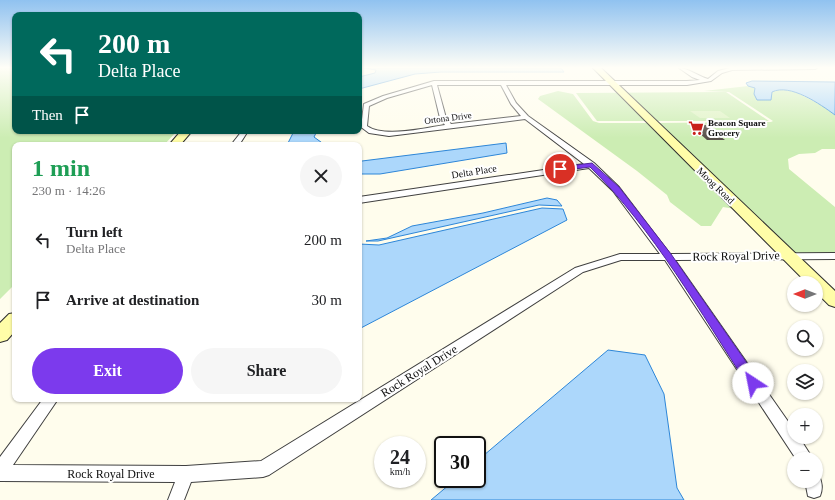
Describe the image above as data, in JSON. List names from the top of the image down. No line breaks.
{"streets":{"street":["Ortona Drive","Delta Place","Moog Road","Rock Royal Drive"]},"crossings":[["Moog Road","Rock Royal Drive"]],"places":{"supermarket":["Beacon Square Grocery"]},"north":"left","page":{"turn":["200 m","Delta Place"],"then":"Then","heading":["1 min","230 m · 14:26"],"list":[{"name":"Turn left","note":"Delta Place","value":"200 m"},{"name":"Arrive at destination","value":"30 m"}],"map_buttons":["+","−"],"buttons":["Exit","Share"],"speed":"24 km/h","limit":"30"}}
